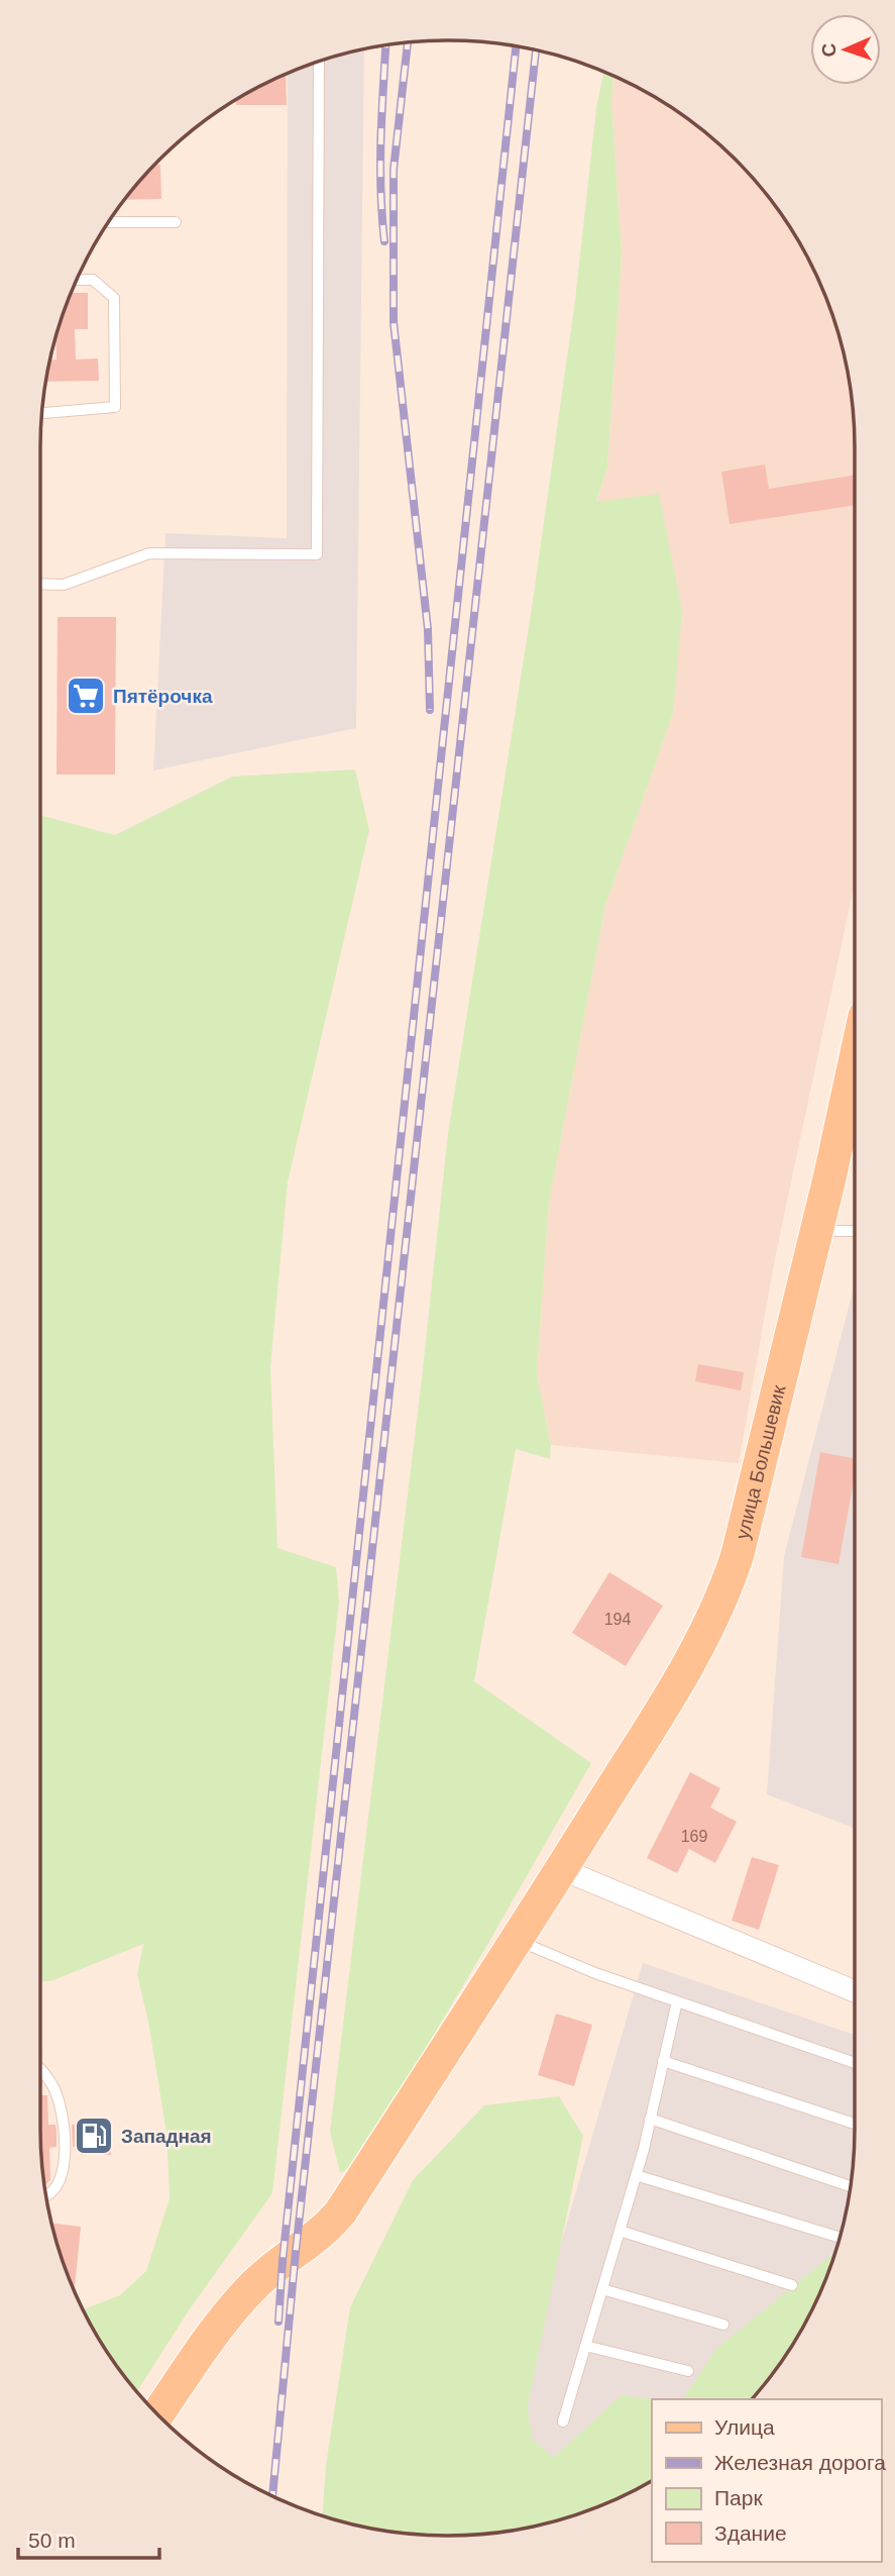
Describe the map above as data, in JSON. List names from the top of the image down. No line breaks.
{"streets":{"main road":["улица Большевик"]},"places":{"supermarket":["Пятёрочка"],"fuel station":["Западная"]},"house_numbers":["194","169"],"legend":["Улица","Железная дорога","Парк","Здание"],"scale_bar":"50 m","north":"left"}
